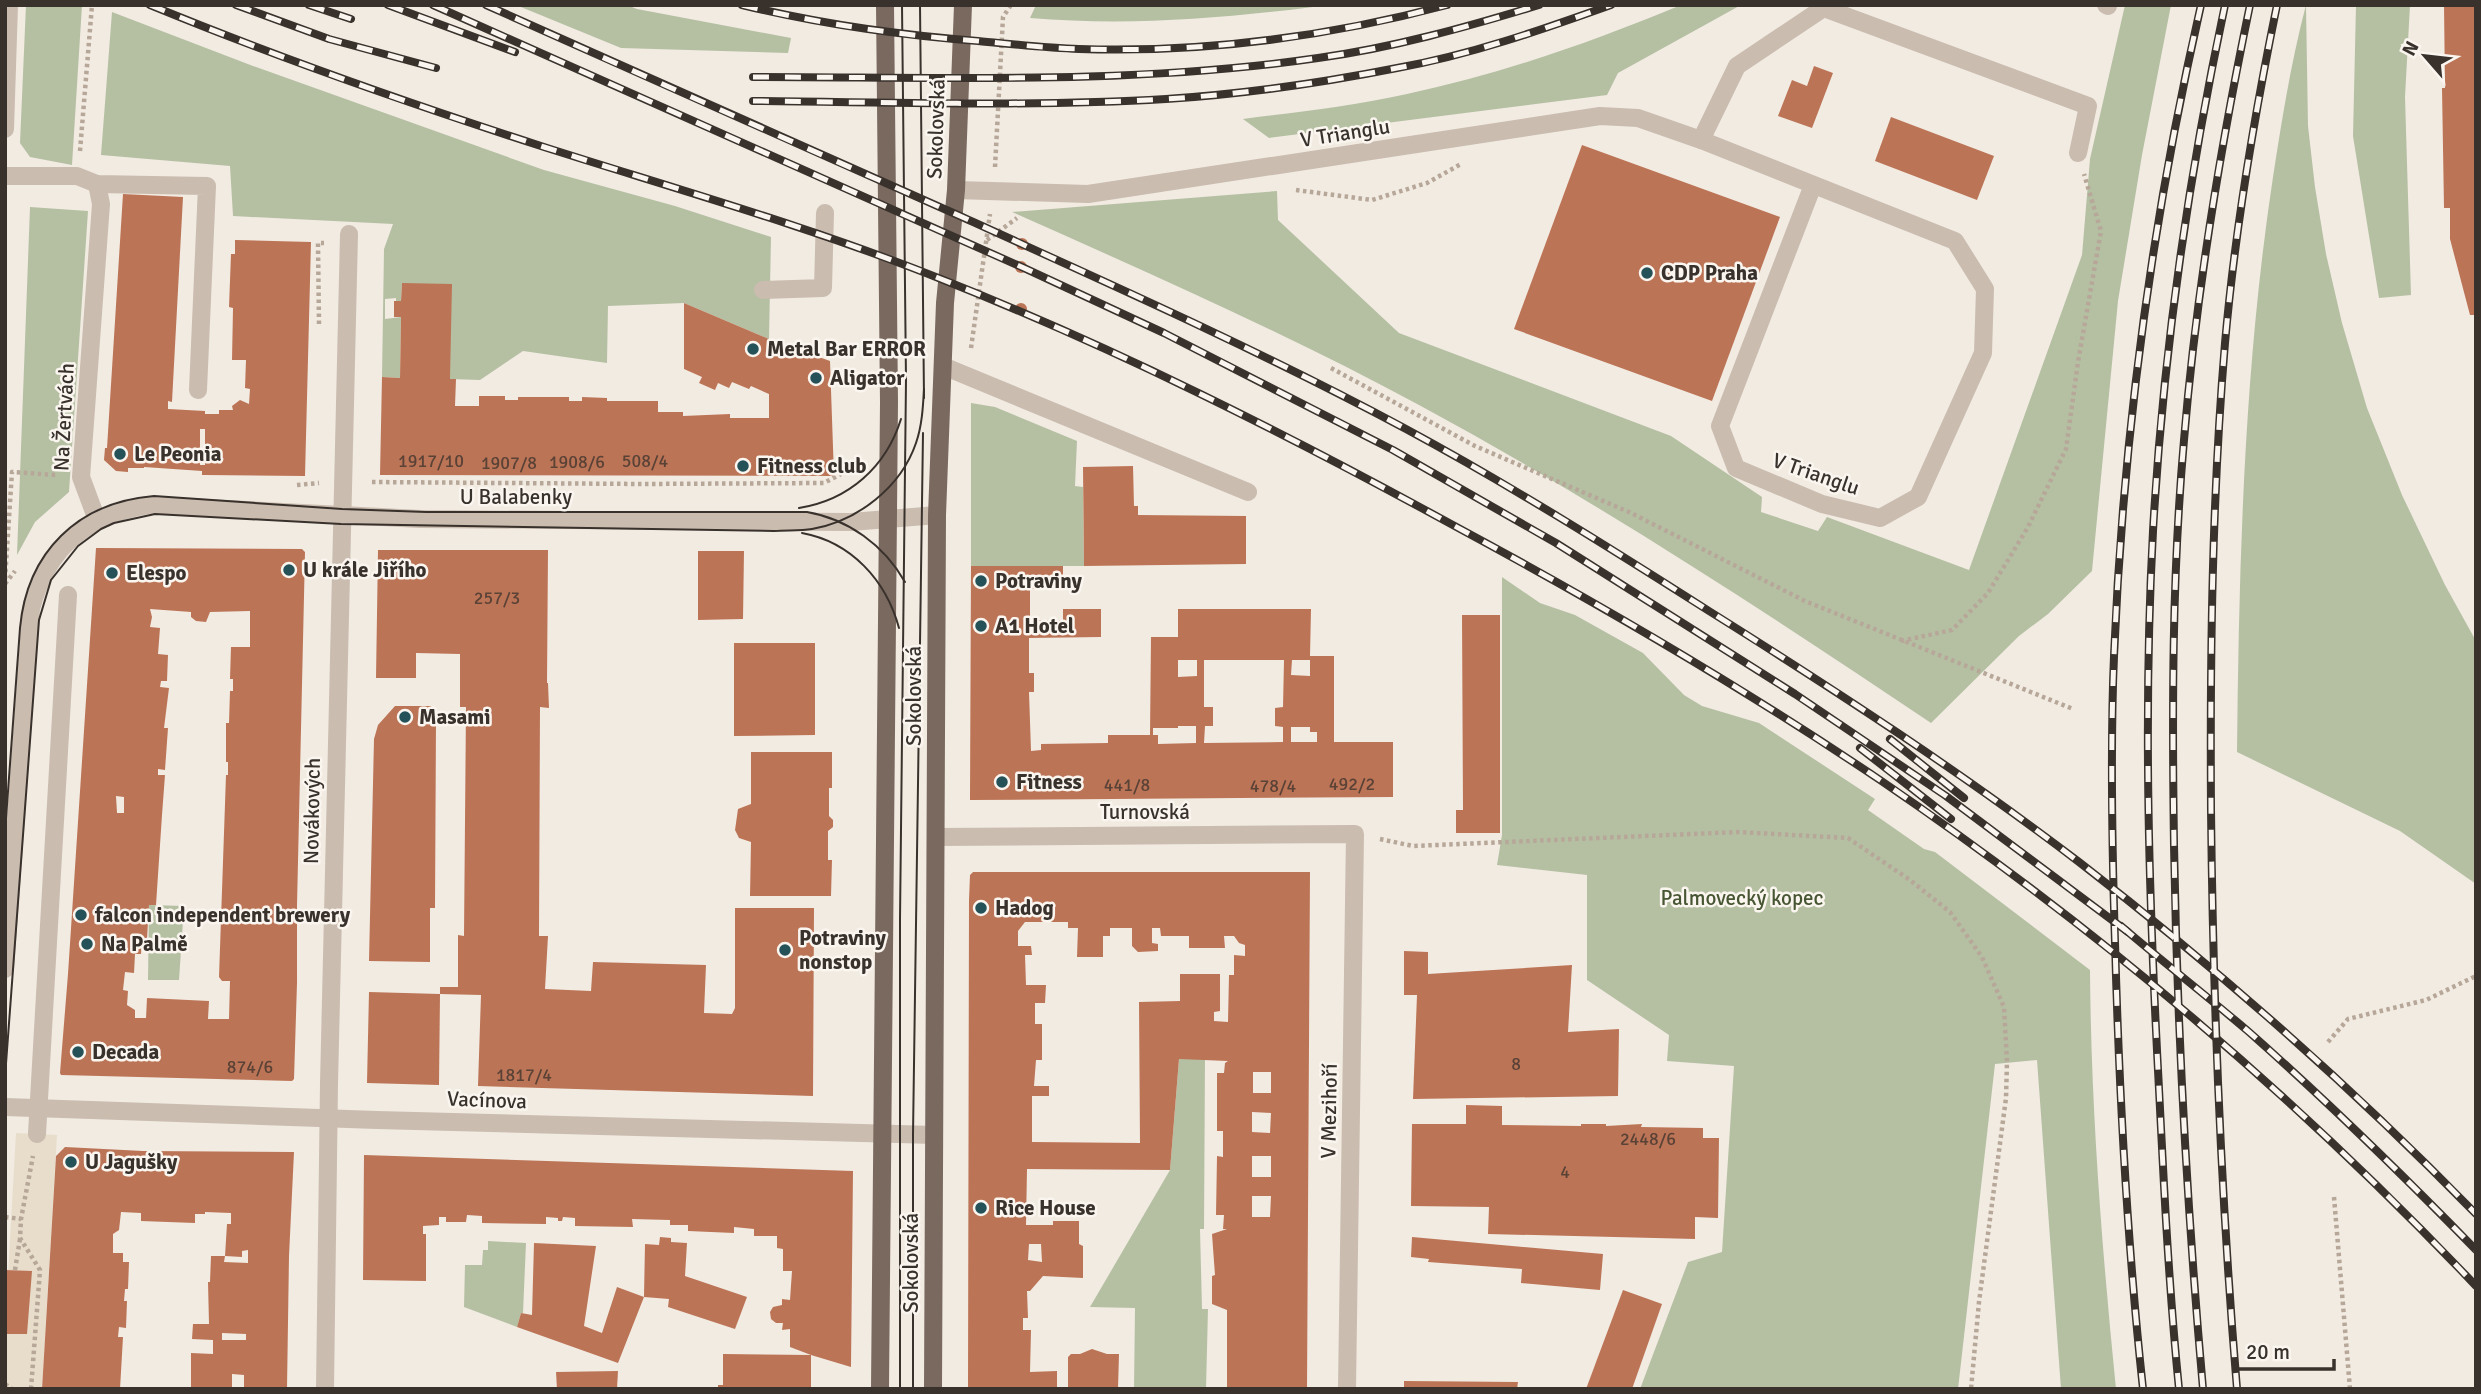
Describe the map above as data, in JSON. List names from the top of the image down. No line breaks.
{"streets":{"main road":["Sokolovská"],"street":["V Trianglu","Na Žertvách","U Balabenky","Novákových","Turnovská","Vacínova","V Mezihoří"]},"crossings":[["Sokolovská","V Trianglu"],["Sokolovská","U Balabenky"],["Sokolovská","Turnovská"],["Sokolovská","Vacínova"],["Na Žertvách","U Balabenky"],["U Balabenky","Novákových"],["Novákových","Vacínova"],["Turnovská","V Mezihoří"]],"parks":["Palmovecký kopec"],"places":["CDP Praha","Metal Bar ERROR","Aligator","Le Peonia","Fitness club","U krále Jiřího","Elespo","Potraviny","A1 Hotel","Masami","Fitness","Hadog","falcon independent brewery","Na Palmě","Potraviny nonstop","Decada","U Jagušky","Rice House"],"house_numbers":["1917/10","508/4","1908/6","1907/8","257/3","492/2","441/8","478/4","8","874/6","1817/4","2448/6","4"],"scale_bar":"20 m","north":"top left"}
